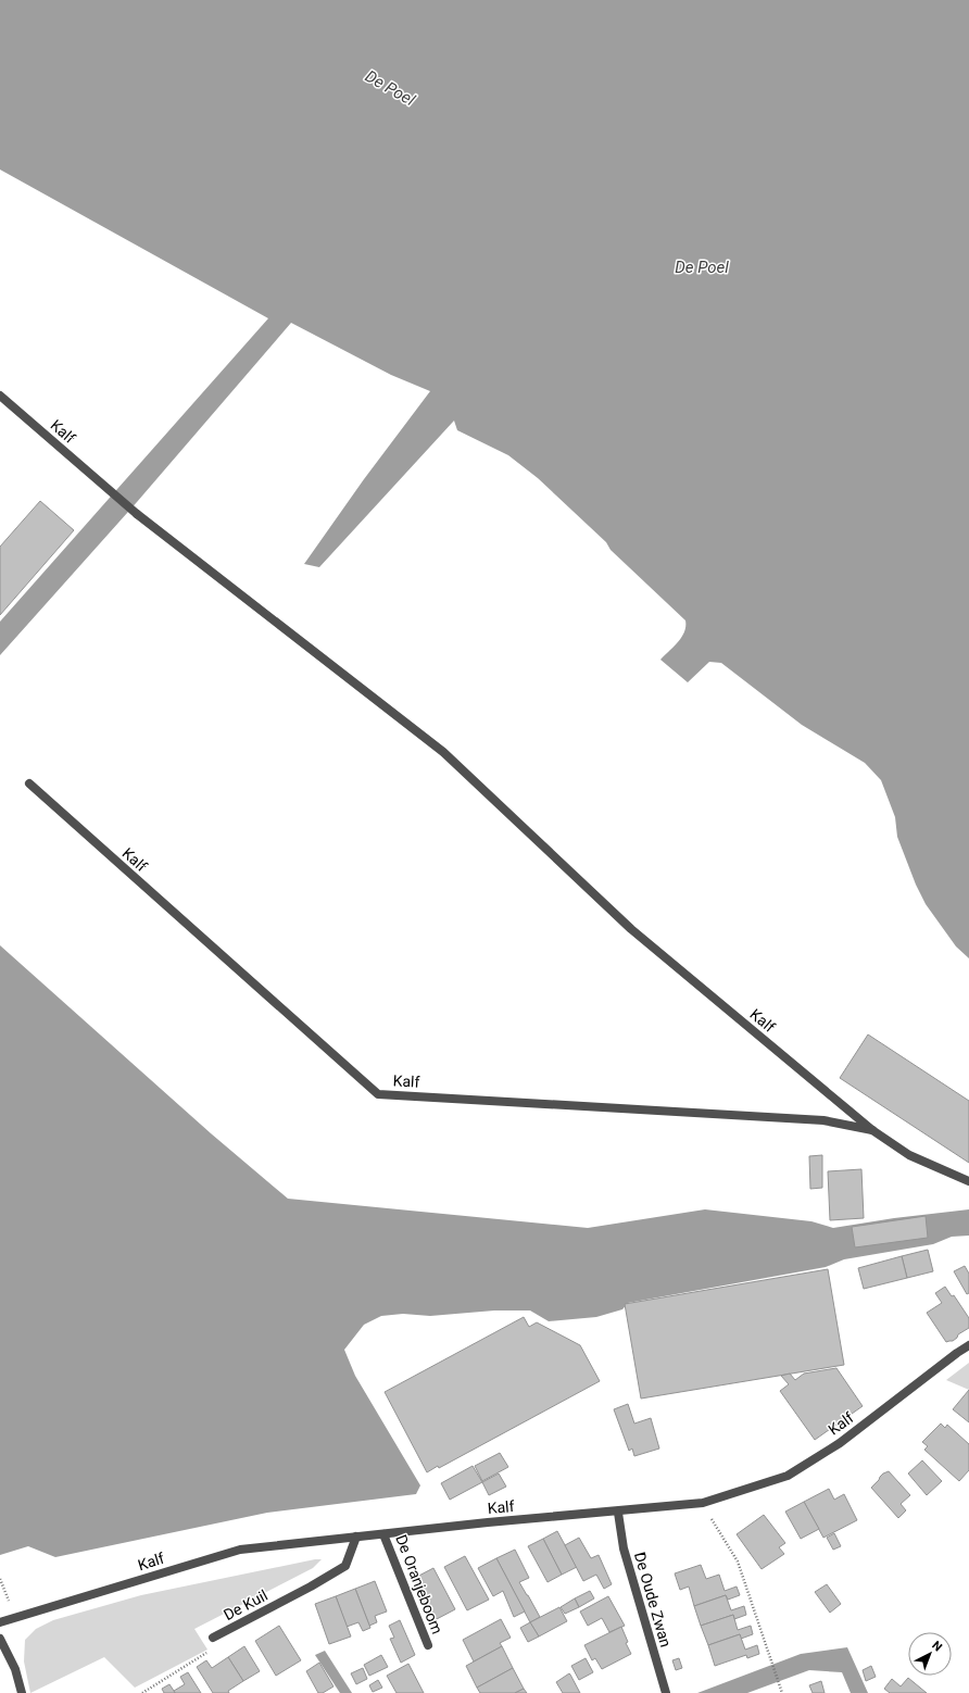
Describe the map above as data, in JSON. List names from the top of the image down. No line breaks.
{"streets":{"street":["Kalf","De Oranjeboom","De Oude Zwan","De Kuil"]},"crossings":[["Kalf","De Oranjeboom"],["Kalf","De Oude Zwan"],["Kalf","De Kuil"]],"water":["De Poel"],"north":"top right"}
